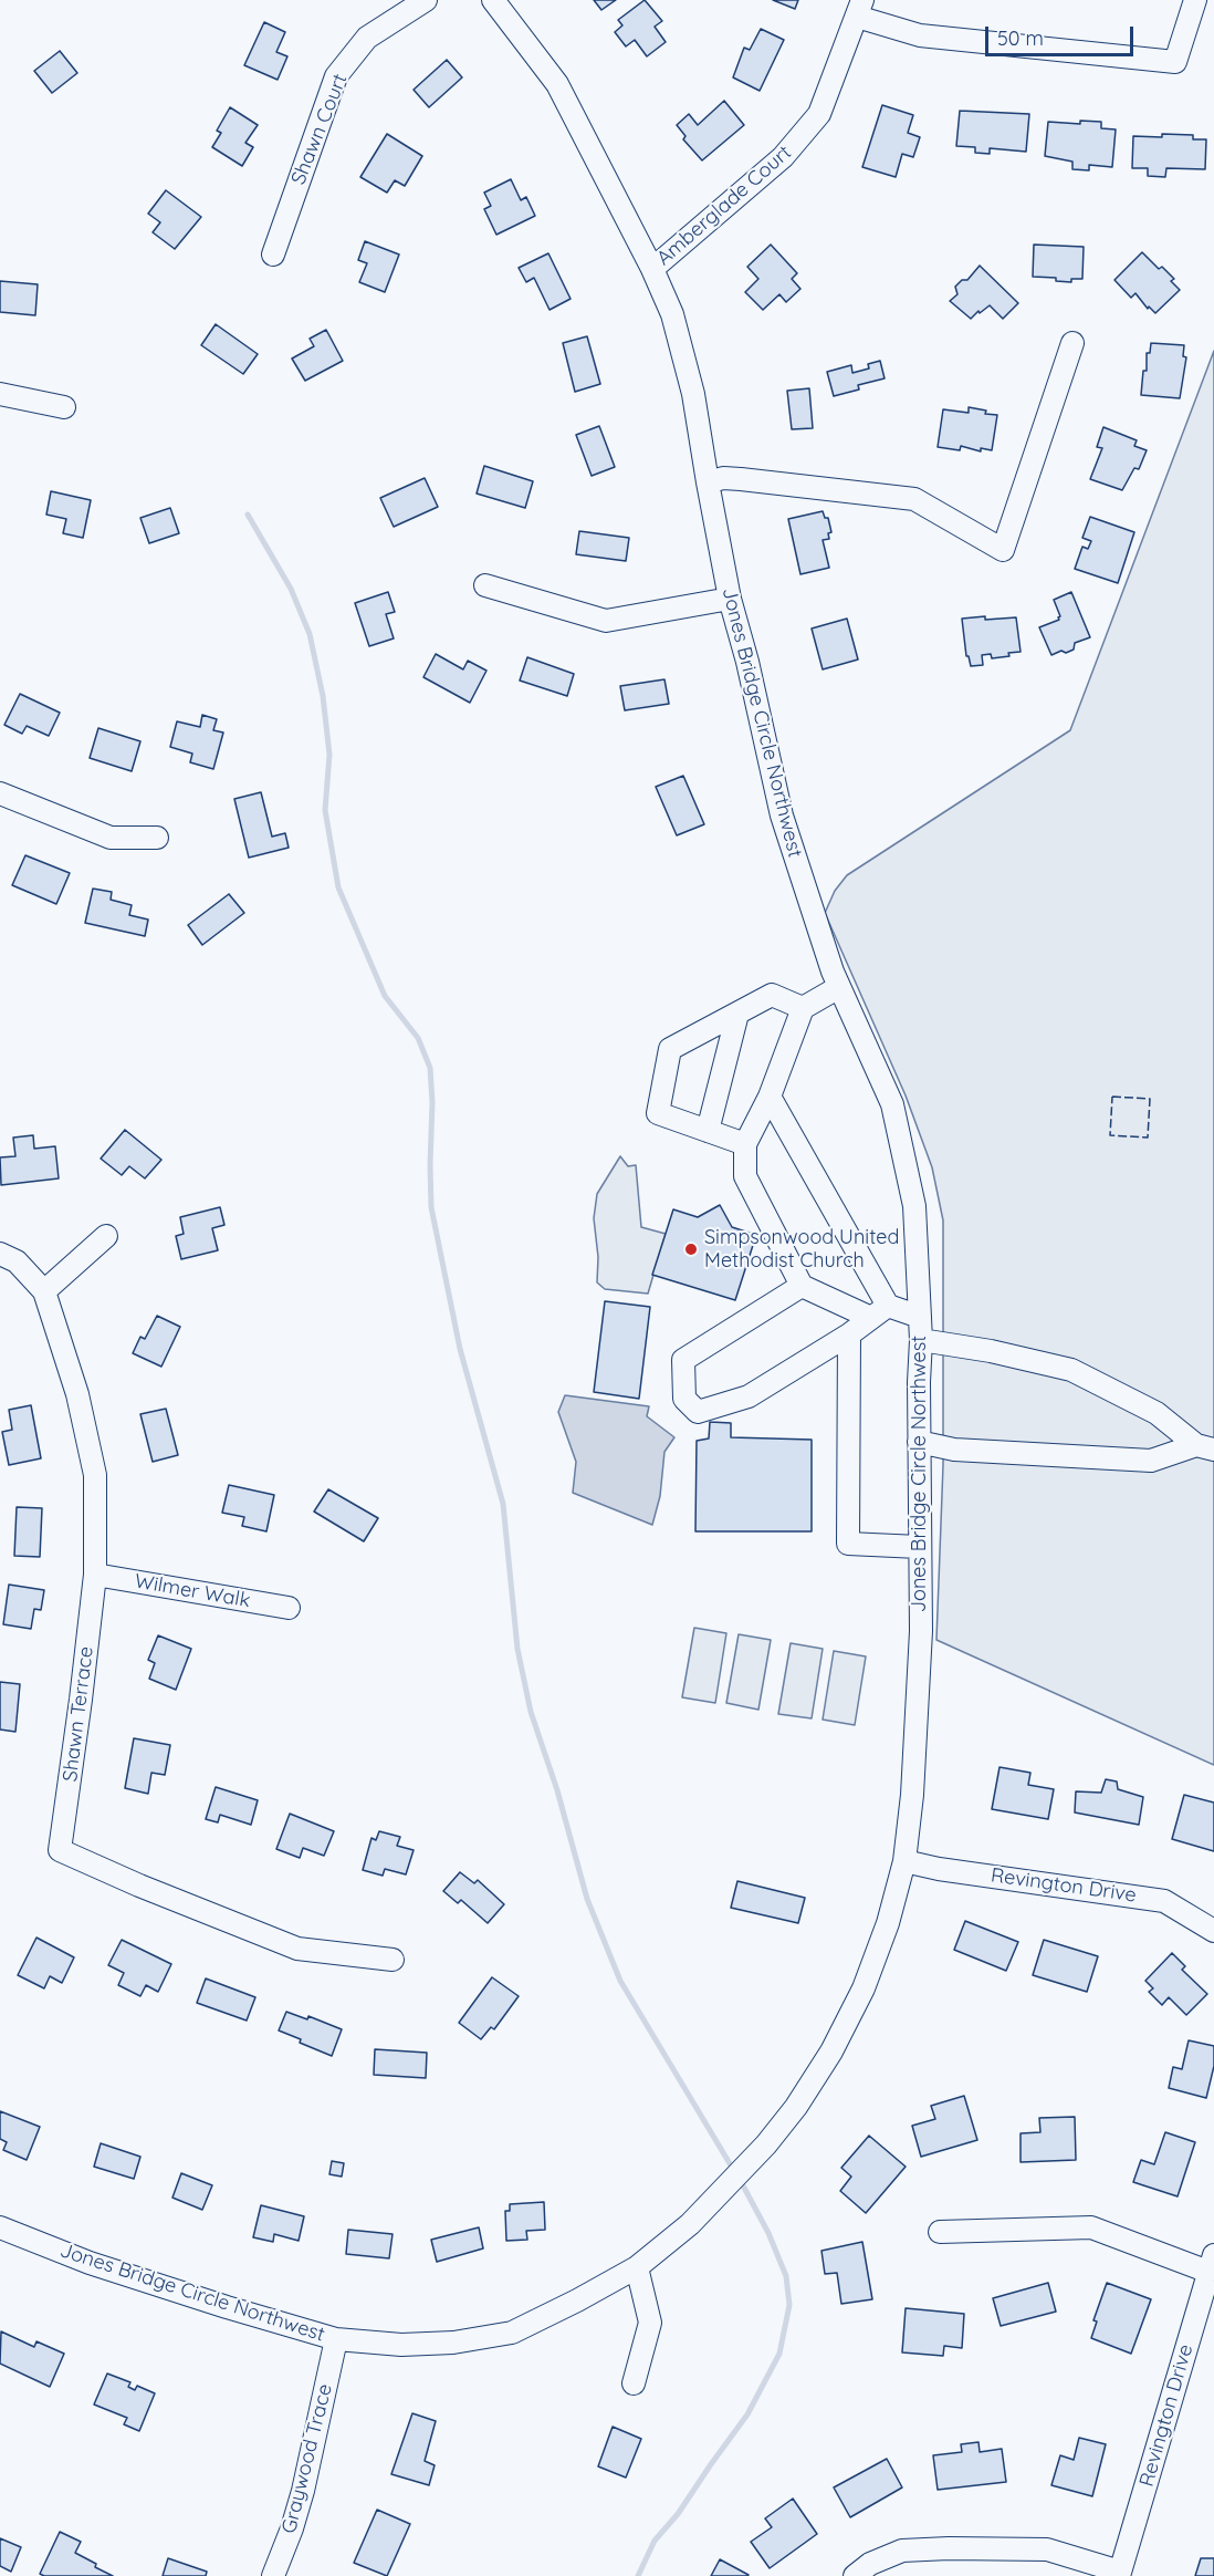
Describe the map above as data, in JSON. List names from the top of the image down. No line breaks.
{"streets":{"street":["Shawn Court","Amberglade Court","Jones Bridge Circle Northwest","Wilmer Walk","Shawn Terrace","Revington Drive","Graywood Trace"]},"crossings":[["Amberglade Court","Jones Bridge Circle Northwest"],["Jones Bridge Circle Northwest","Revington Drive"],["Jones Bridge Circle Northwest","Graywood Trace"],["Wilmer Walk","Shawn Terrace"]],"places":["Simpsonwood United Methodist Church"],"scale_bar":"50 m"}
